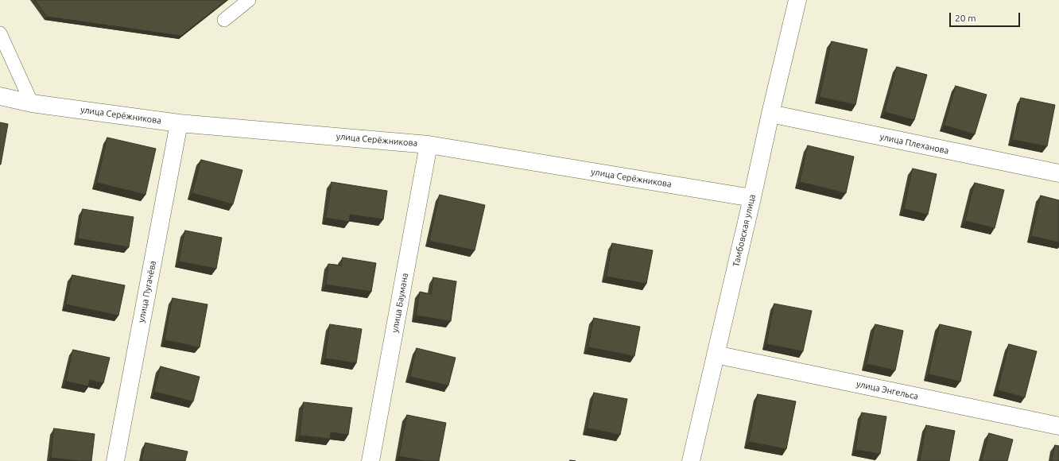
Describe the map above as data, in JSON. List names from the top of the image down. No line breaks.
{"streets":{"street":["улица Серёжникова","улица Плеханова","Тамбовская улица","улица Пугачёва","улица Баумана","улица Энгельса"]},"crossings":[["улица Серёжникова","Тамбовская улица"],["улица Серёжникова","улица Пугачёва"],["улица Серёжникова","улица Баумана"],["улица Плеханова","Тамбовская улица"],["Тамбовская улица","улица Энгельса"]],"scale_bar":"20 m"}
